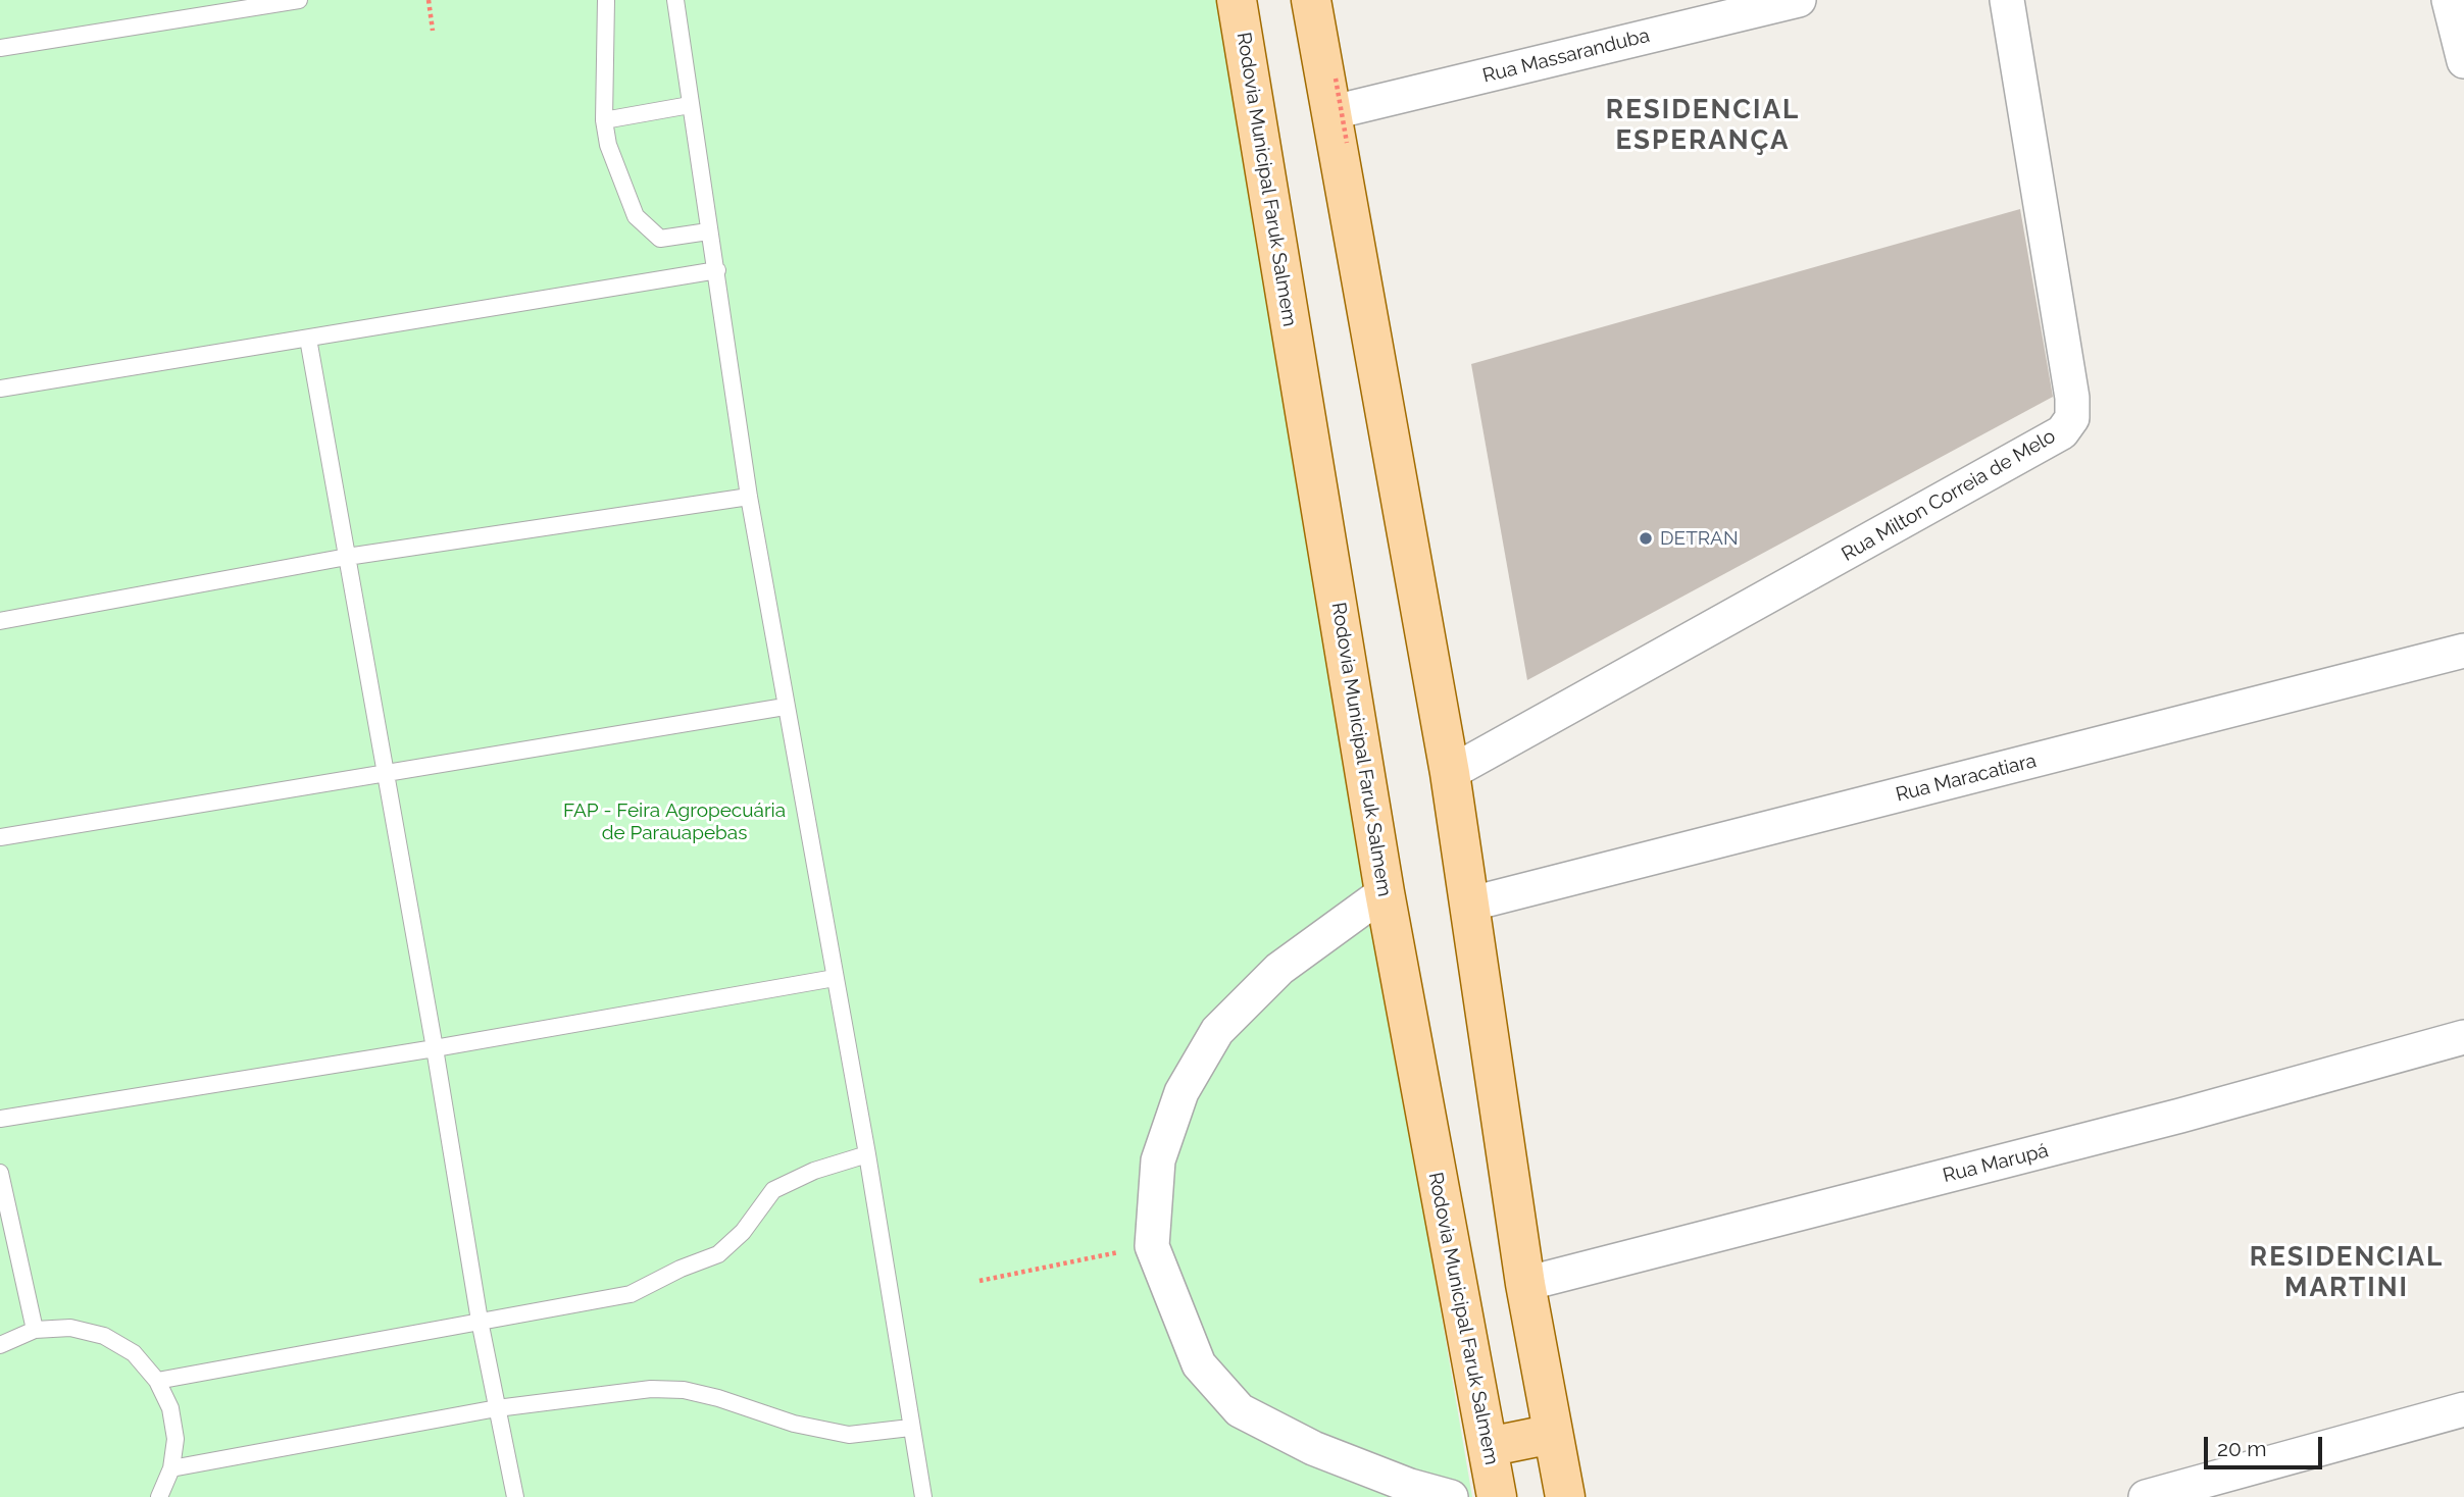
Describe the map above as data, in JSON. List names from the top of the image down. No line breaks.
{"streets":{"main road":["Rodovia Municipal Faruk Salmem"],"street":["Rua Massaranduba","Rua Milton Correia de Melo","Rua Maracatiara","Rua Marupá"]},"districts":["RESIDENCIAL ESPERANÇA","RESIDENCIAL MARTINI"],"parks":["FAP - Feira Agropecuária de Parauapebas"],"places":["DETRAN"],"scale_bar":"20 m"}
